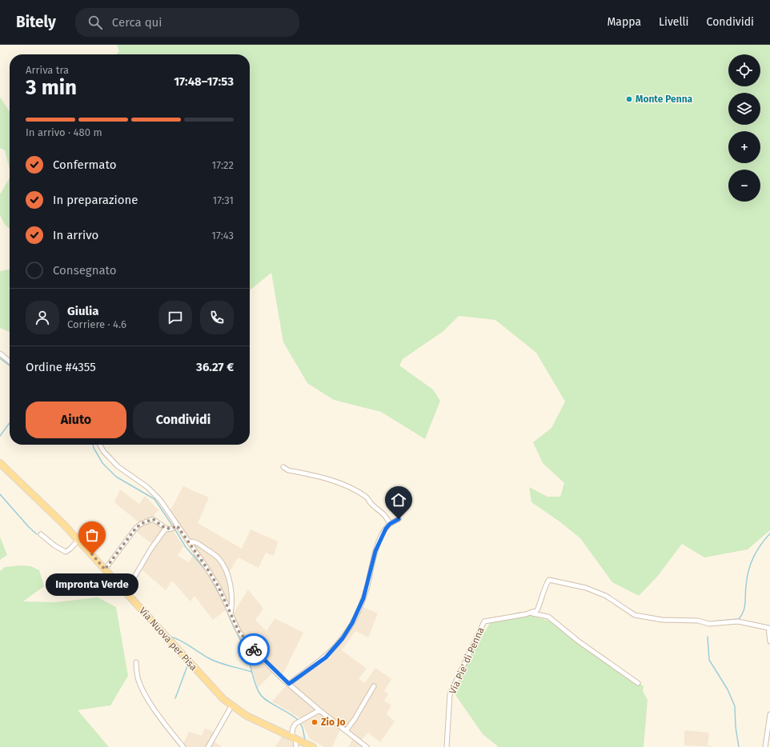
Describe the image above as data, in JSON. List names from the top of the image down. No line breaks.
{"streets":{"main road":["Via Nuova per Pisa"],"street":["Via Pie' di Penna"]},"places":["Monte Penna","Impronta Verde","Zio Jo"],"page":{"header":"Bitely","search":"Cerca qui","nav":["Mappa","Livelli","Condividi"],"map_buttons":["+","−"],"heading":["3 min","Arriva tra","17:48–17:53"],"panel":["Giulia","Corriere · 4.6","Ordine #4355","36.27 €"],"bar":"In arrivo · 480 m","list":[["Confermato","17:22"],["In preparazione","17:31"],["In arrivo","17:43"],"Consegnato"],"buttons":["Aiuto","Condividi"],"bubble":"Impronta Verde"}}
